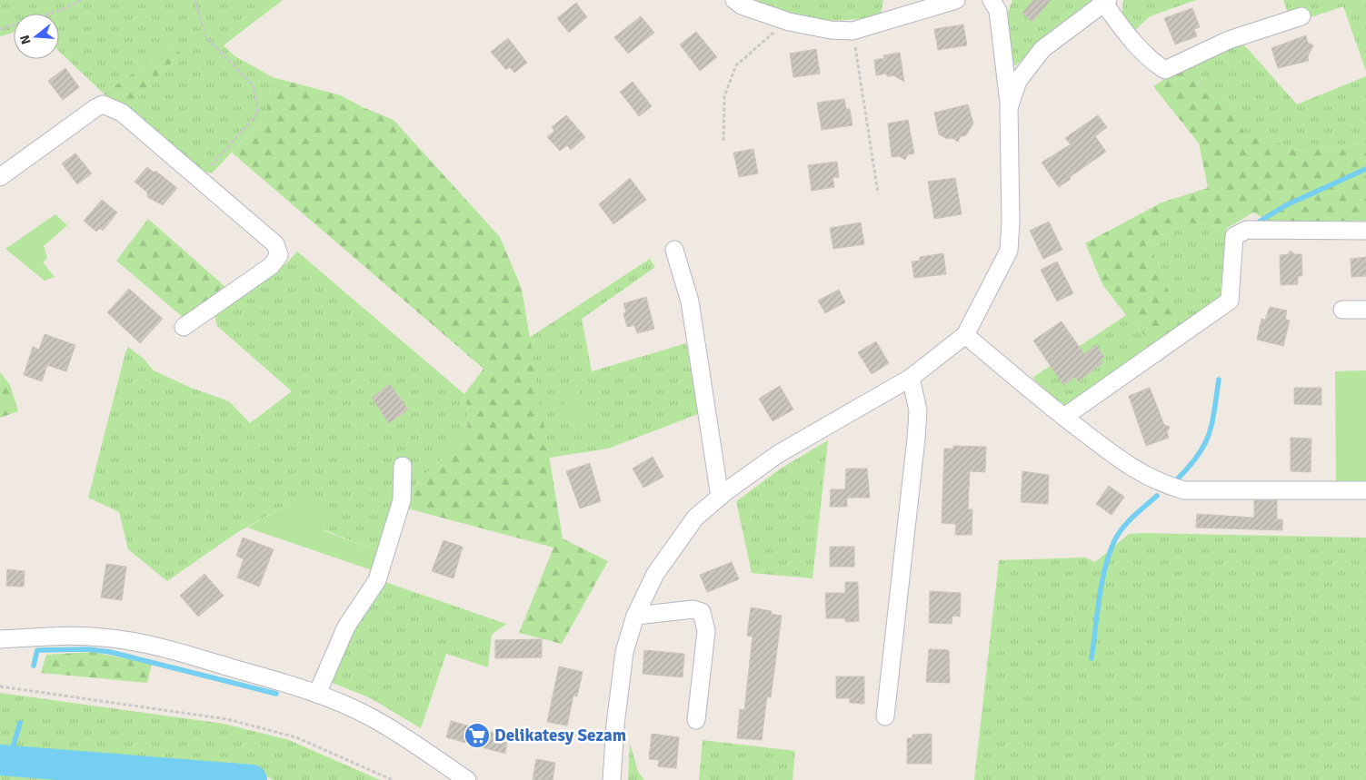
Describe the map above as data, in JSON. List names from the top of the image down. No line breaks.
{"places":{"supermarket":["Delikatesy Sezam"]},"north":"left"}
